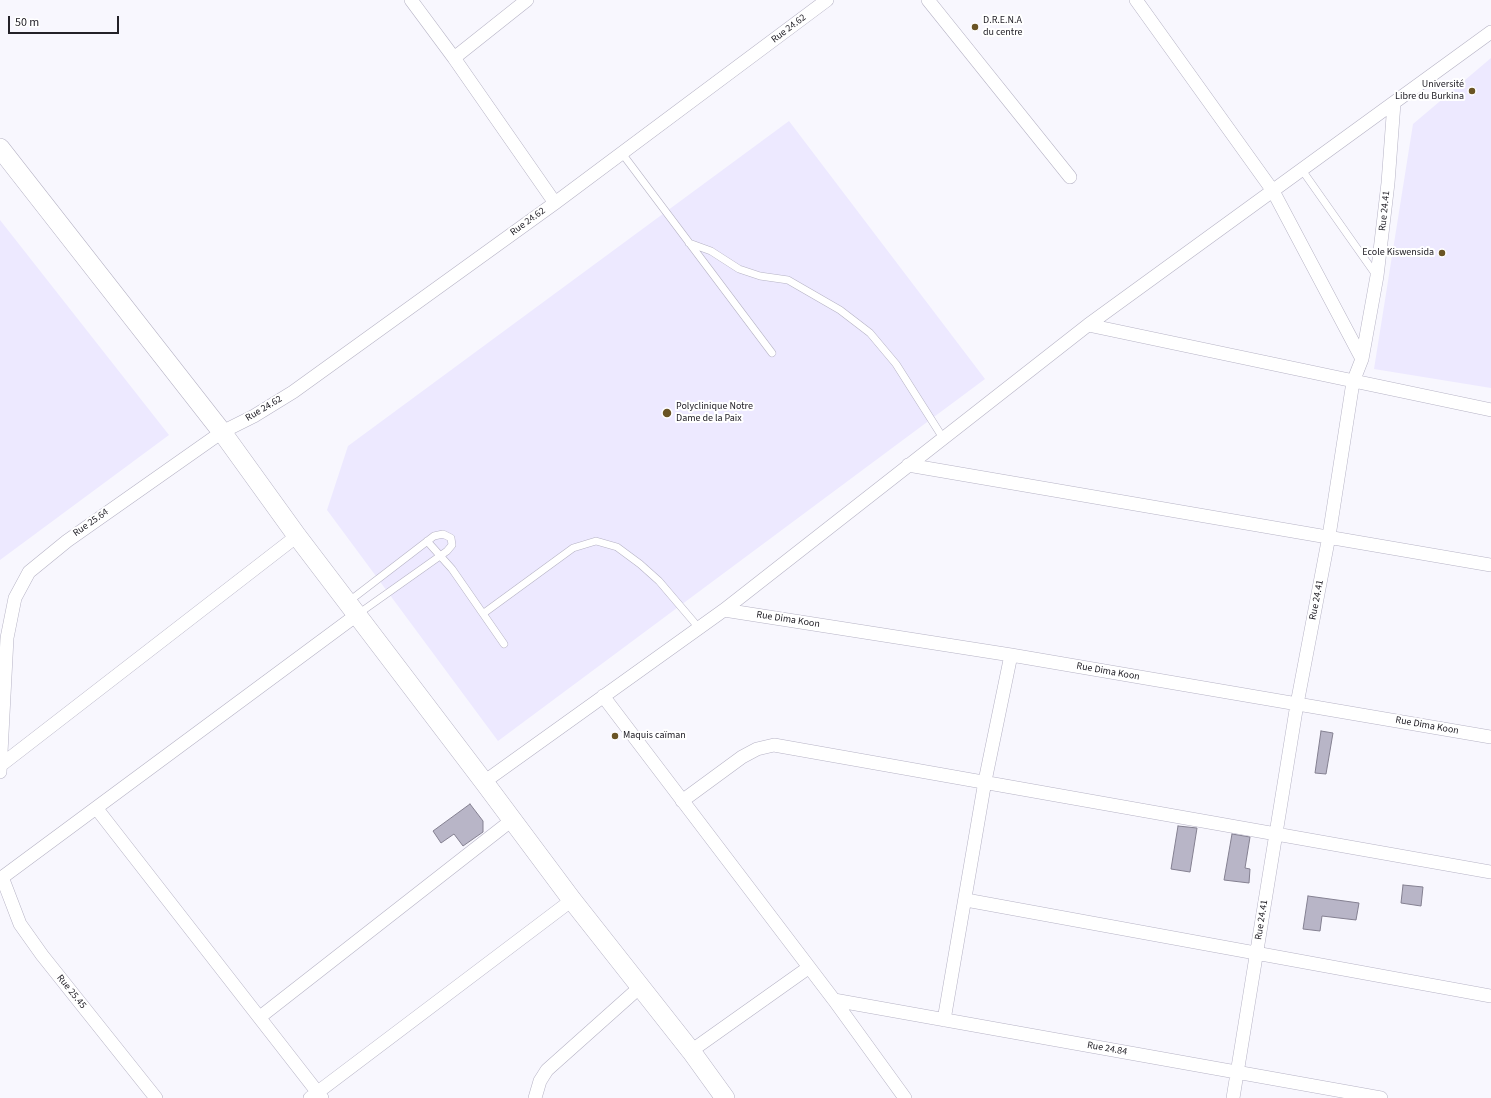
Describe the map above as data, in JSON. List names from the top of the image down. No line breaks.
{"streets":{"street":["Rue 24.62","Rue 24.41","Rue 25.64","Rue Dima Koon","Rue 25.45","Rue 24.84"]},"crossings":[["Rue 24.62","Rue 25.64"],["Rue 24.41","Rue Dima Koon"],["Rue 24.41","Rue 24.84"]],"places":["D.R.E.N.A du centre","Université Libre du Burkina","Ecole Kiswensida","Polyclinique Notre Dame de la Paix","Maquis caïman"],"scale_bar":"50 m"}
